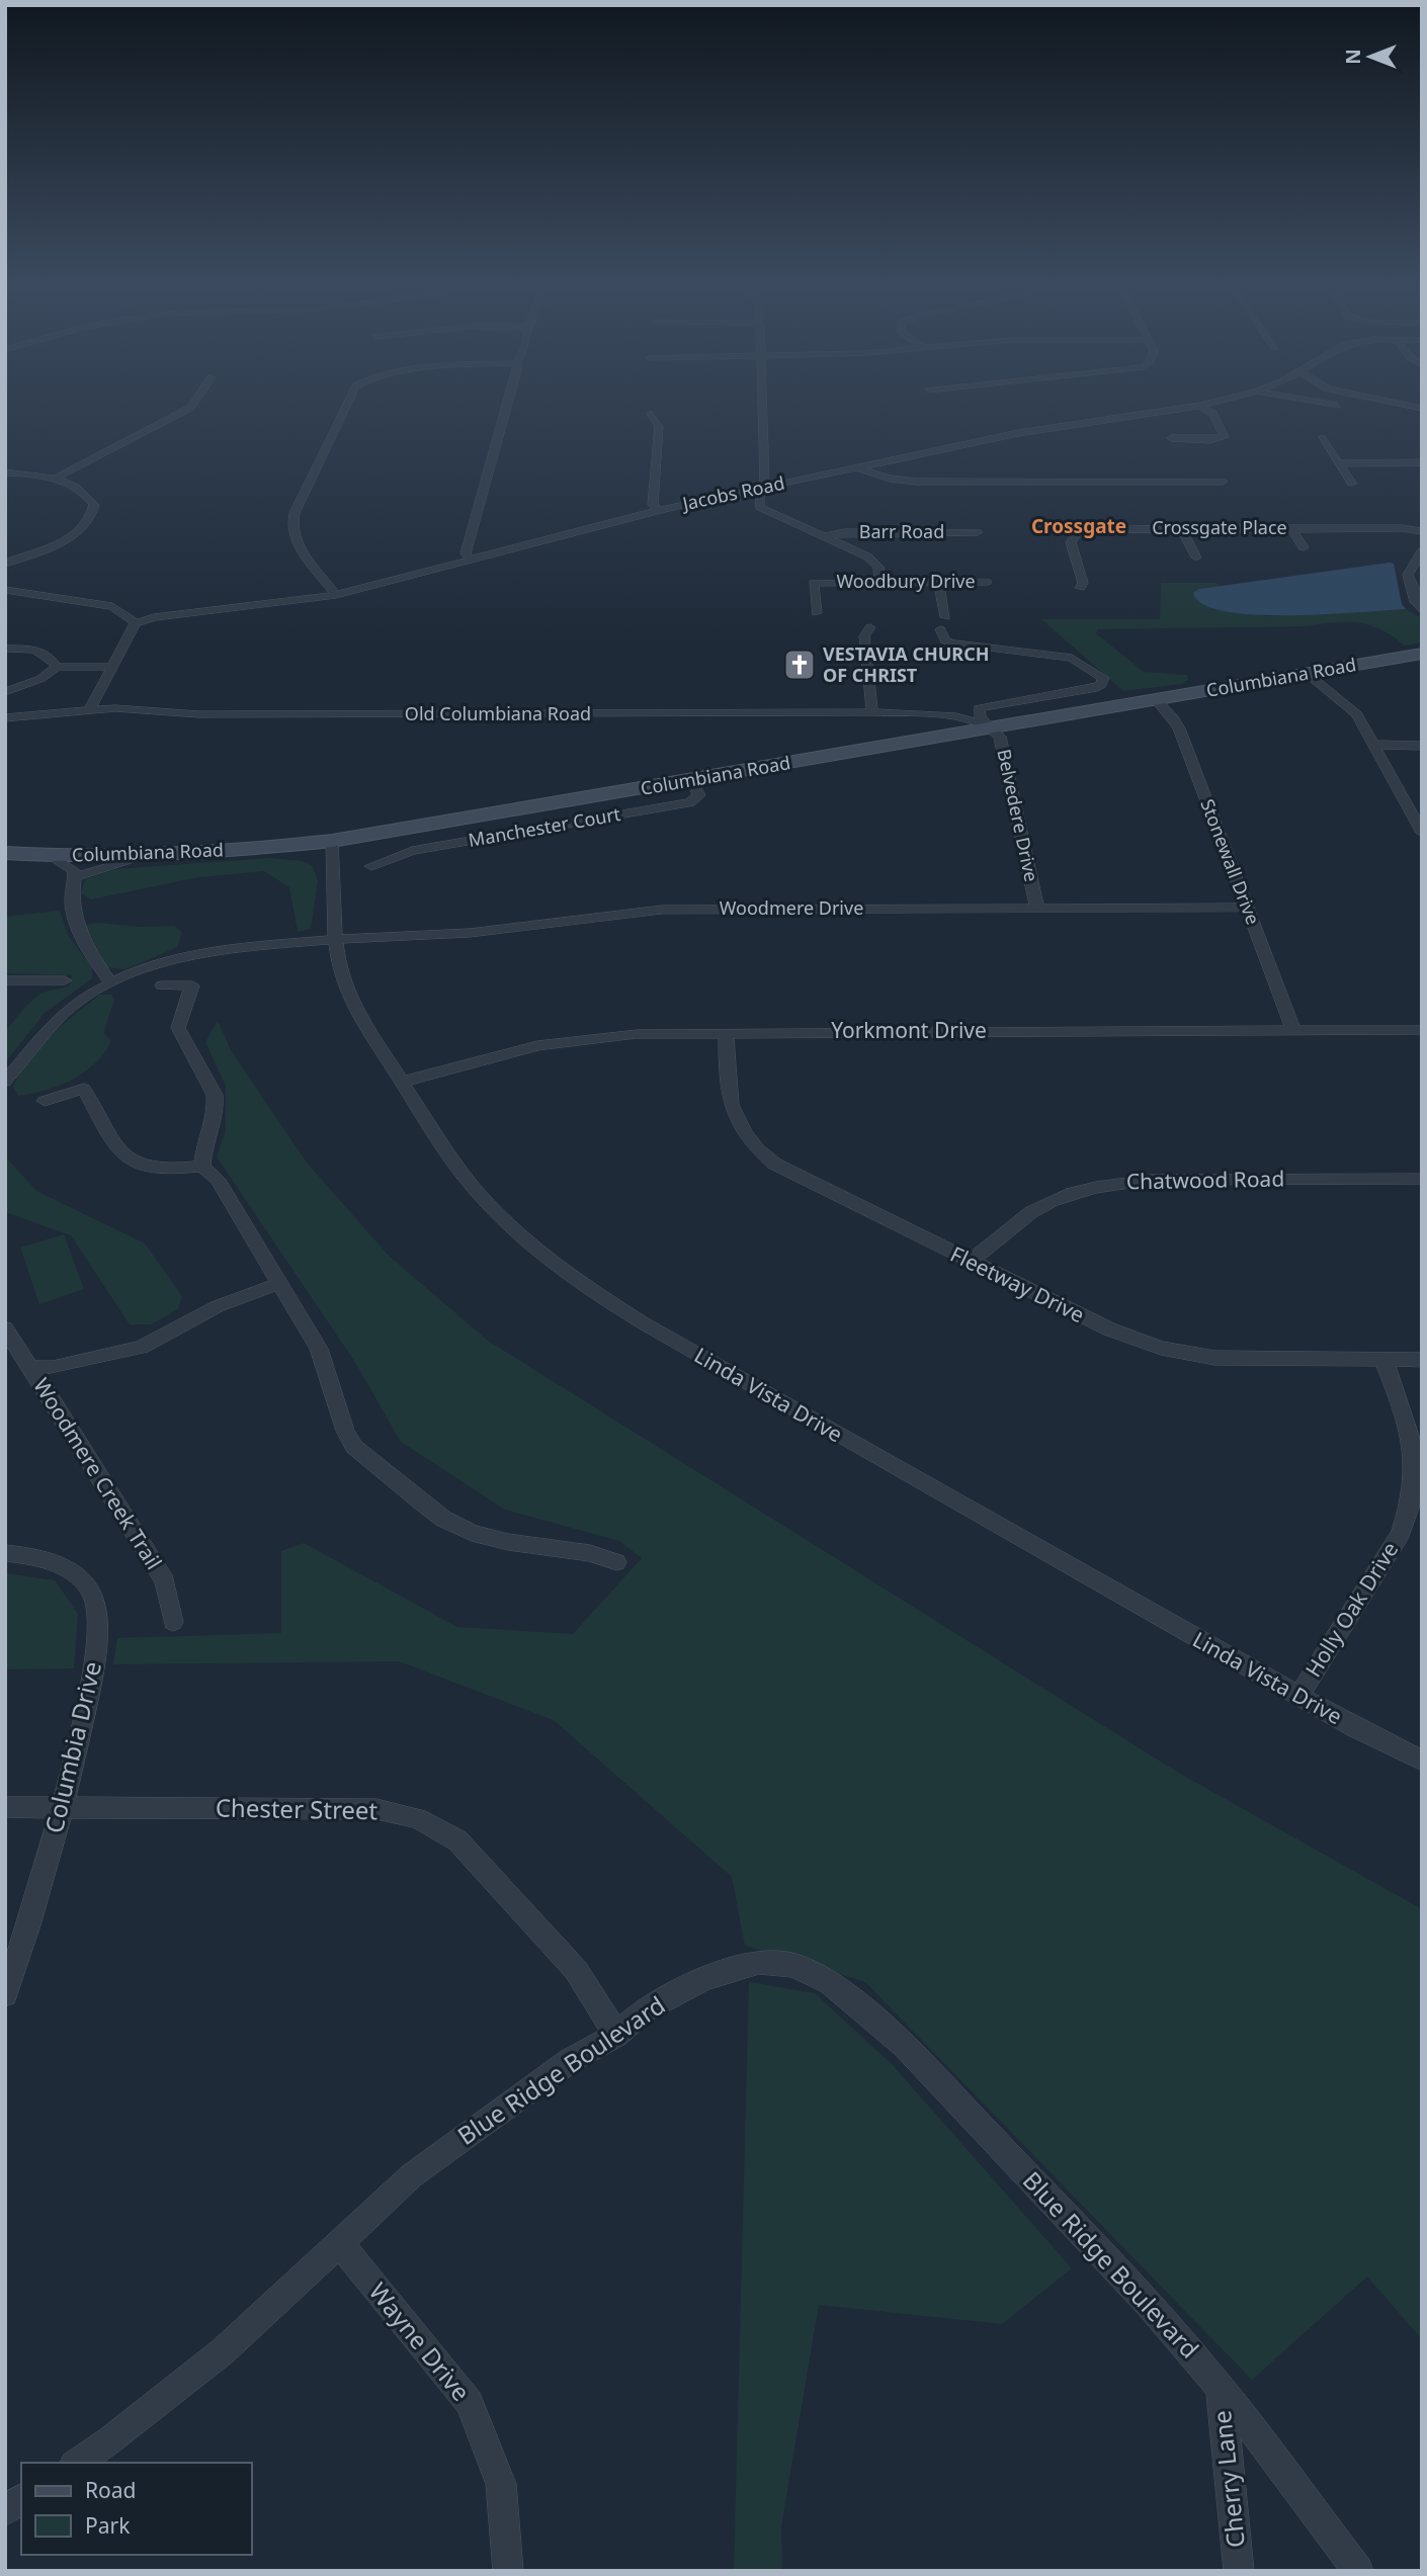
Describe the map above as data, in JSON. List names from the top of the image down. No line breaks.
{"streets":{"main road":["Columbiana Road"],"street":["Jacobs Road","Crossgate Place","Barr Road","Woodbury Drive","Old Columbiana Road","Belvedere Drive","Manchester Court","Stonewall Drive","Woodmere Drive","Yorkmont Drive","Chatwood Road","Fleetway Drive","Linda Vista Drive","Woodmere Creek Trail","Holly Oak Drive","Columbia Drive","Chester Street","Blue Ridge Boulevard","Wayne Drive","Cherry Lane"]},"crossings":[["Columbiana Road","Old Columbiana Road"],["Columbiana Road","Belvedere Drive"],["Columbiana Road","Manchester Court"],["Columbiana Road","Stonewall Drive"],["Columbiana Road","Linda Vista Drive"],["Old Columbiana Road","Belvedere Drive"],["Belvedere Drive","Woodmere Drive"],["Stonewall Drive","Woodmere Drive"],["Stonewall Drive","Yorkmont Drive"],["Woodmere Drive","Linda Vista Drive"],["Yorkmont Drive","Fleetway Drive"],["Yorkmont Drive","Linda Vista Drive"],["Chatwood Road","Fleetway Drive"],["Fleetway Drive","Holly Oak Drive"],["Linda Vista Drive","Holly Oak Drive"],["Columbia Drive","Chester Street"],["Chester Street","Blue Ridge Boulevard"],["Blue Ridge Boulevard","Wayne Drive"],["Blue Ridge Boulevard","Cherry Lane"]],"districts":["Crossgate"],"places":{"church":["VESTAVIA CHURCH OF CHRIST"]},"legend":["Road","Park"],"north":"left"}
